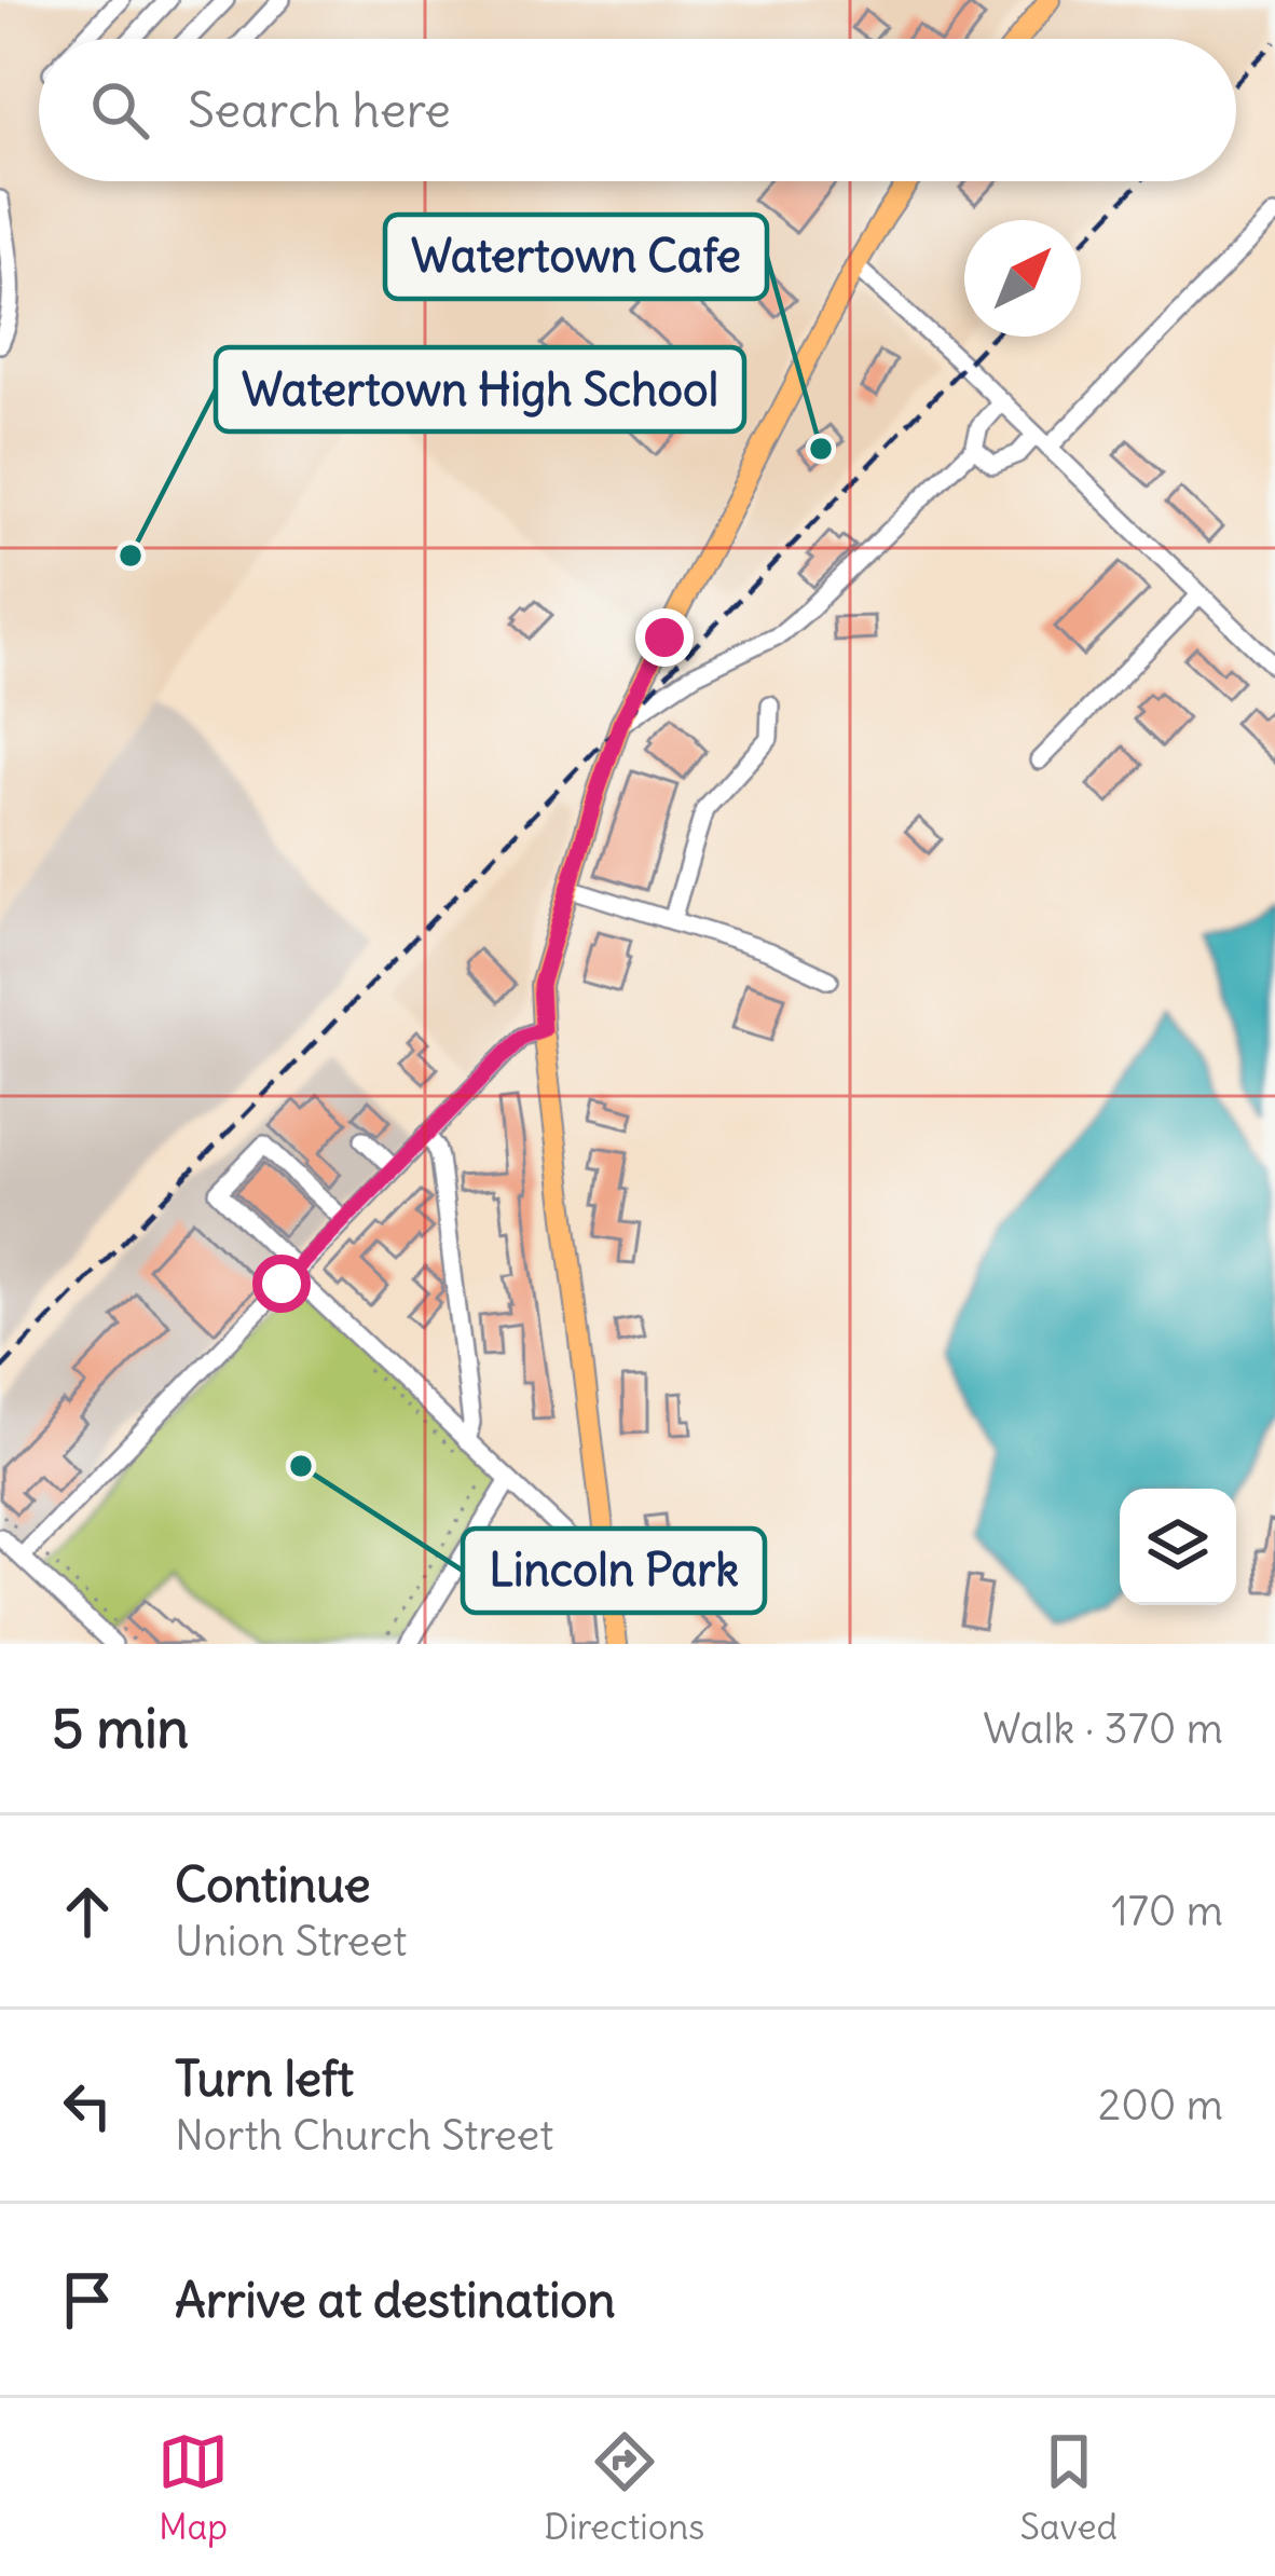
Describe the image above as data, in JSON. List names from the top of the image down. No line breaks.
{"places":["Watertown Cafe","Watertown High School","Lincoln Park"],"north":"top right","page":{"search":"Search here","heading":["5 min","Walk · 370 m"],"list":[["Continue","Union Street","170 m"],["Turn left","North Church Street","200 m"],"Arrive at destination"],"nav":["Map","Directions","Saved"]}}
